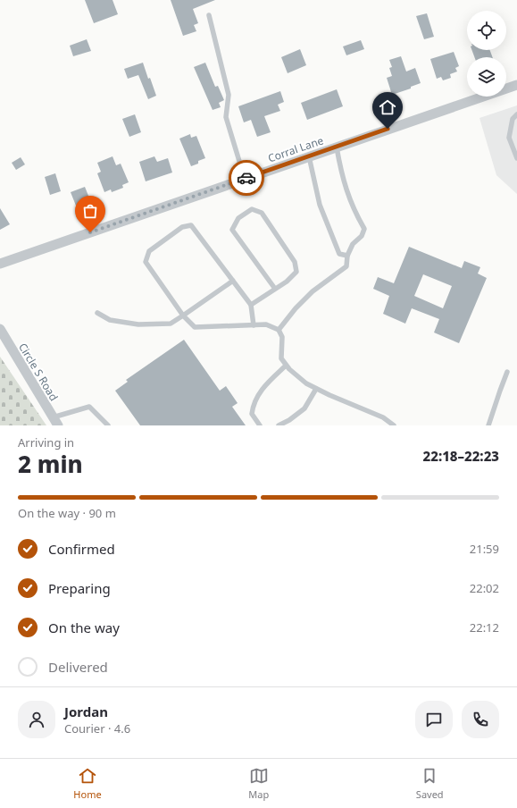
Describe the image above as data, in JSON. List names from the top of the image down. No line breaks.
{"streets":{"street":["Corral Lane","Circle S Road"]},"page":{"heading":["2 min","Arriving in","22:18–22:23"],"panel":["Jordan","Courier · 4.6"],"bar":"On the way · 90 m","list":[["Confirmed","21:59"],["Preparing","22:02"],["On the way","22:12"],"Delivered"],"tabs":["Home","Map","Saved"]}}
